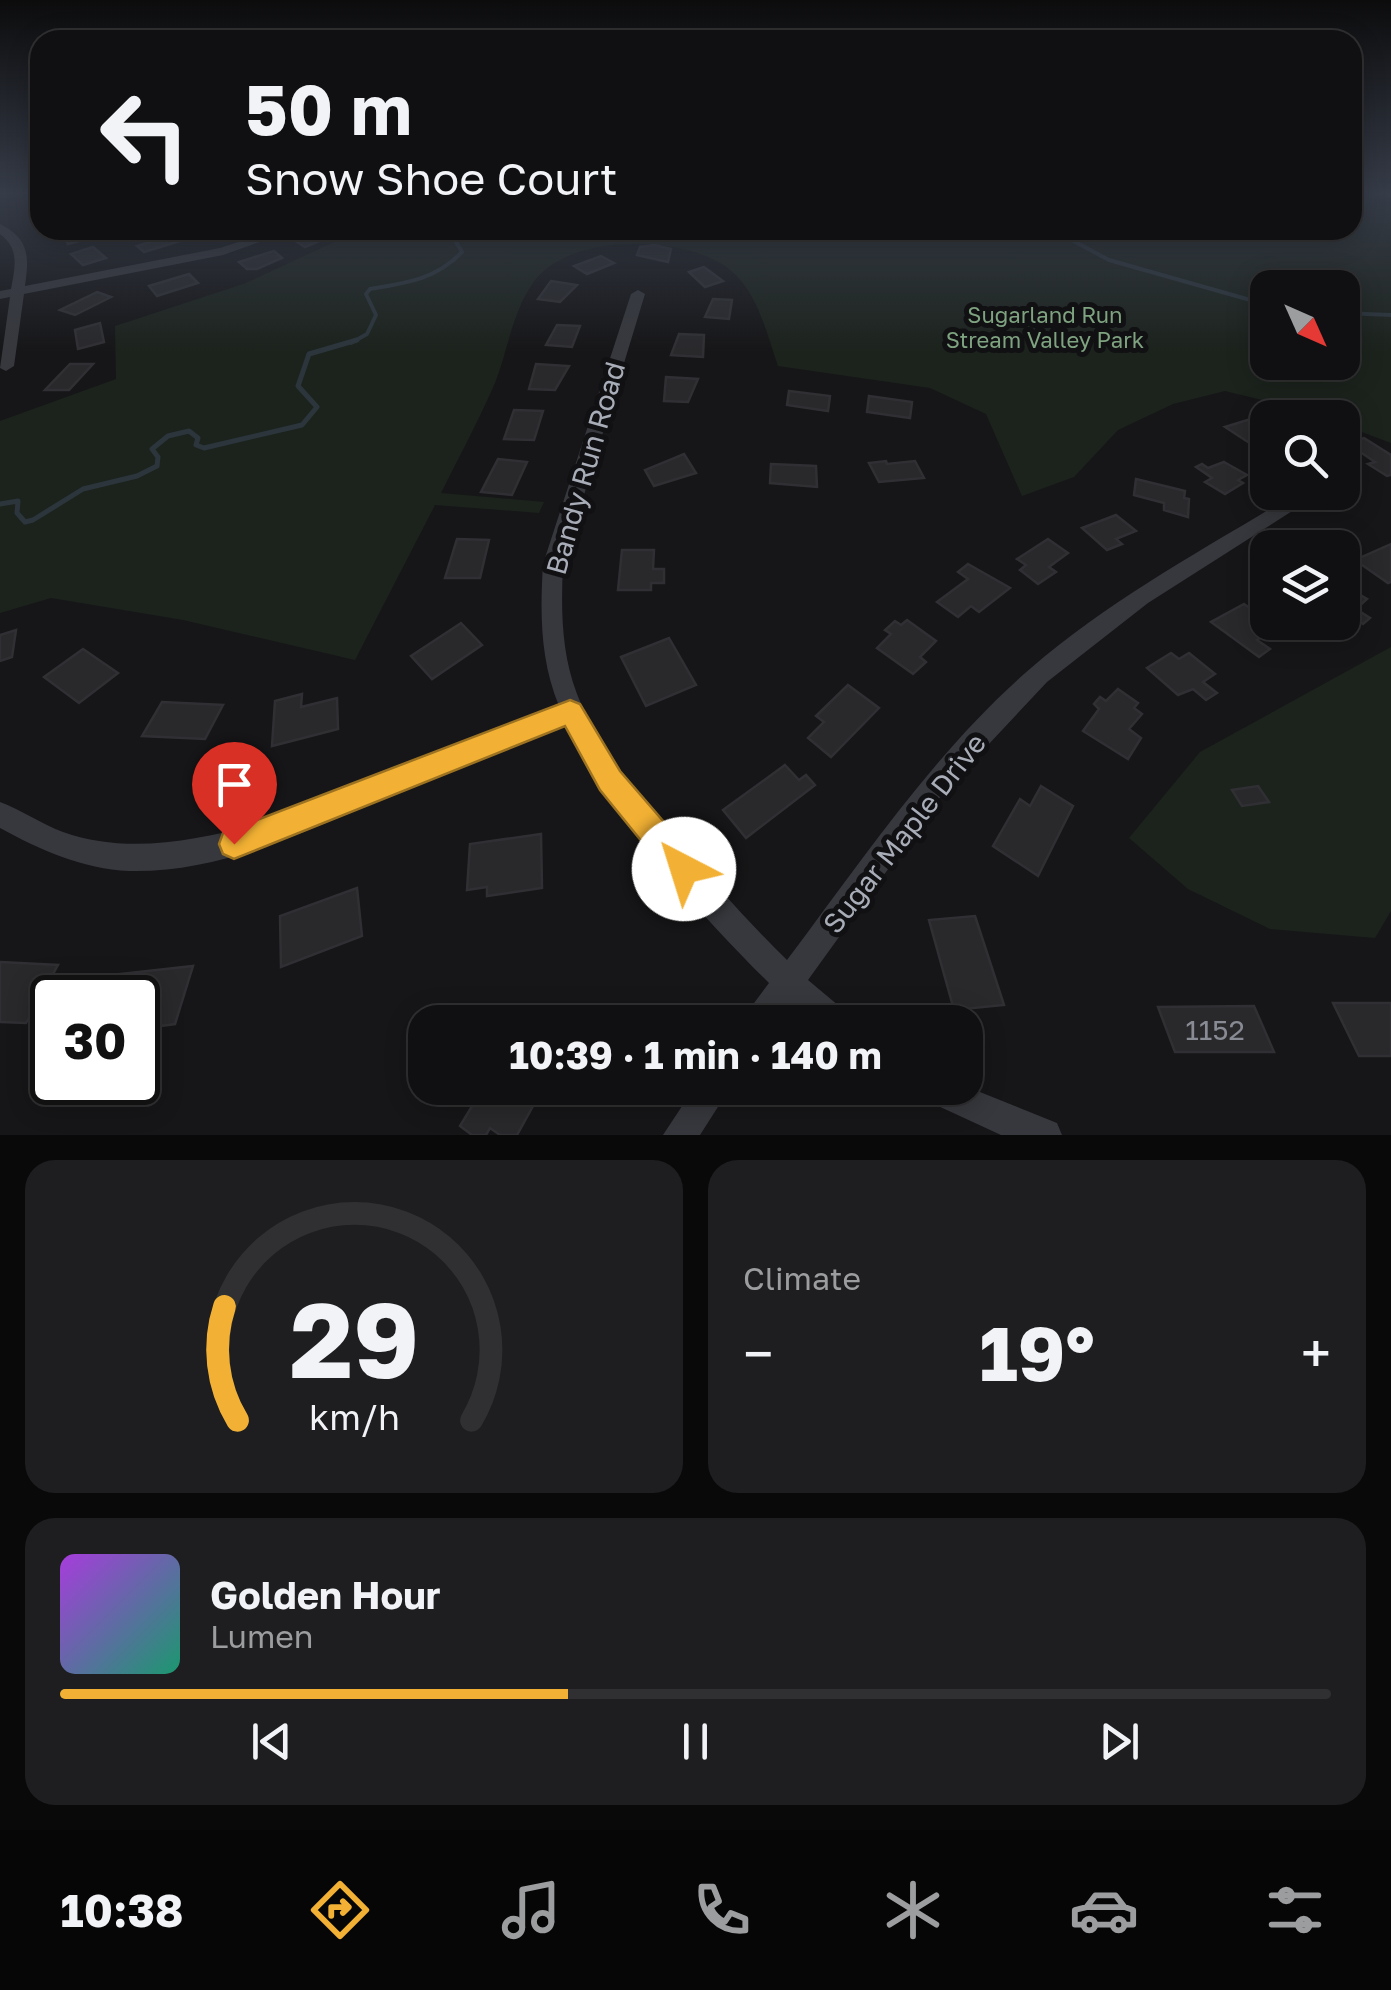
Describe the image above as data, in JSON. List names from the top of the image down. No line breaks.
{"streets":{"street":["Bandy Run Road","Sugar Maple Drive"]},"crossings":[["Bandy Run Road","Sugar Maple Drive"]],"parks":["Sugarland Run Stream Valley Park"],"house_numbers":["1152"],"north":"bottom right","page":{"turn":["50 m","Snow Shoe Court"],"limit":"30","trip":"10:39 · 1 min · 140 m","tile":"Climate","heat":["−","19°","+"],"song":["Golden Hour","Lumen"],"tabs":"10:38","gauge":["29","km/h"]}}
